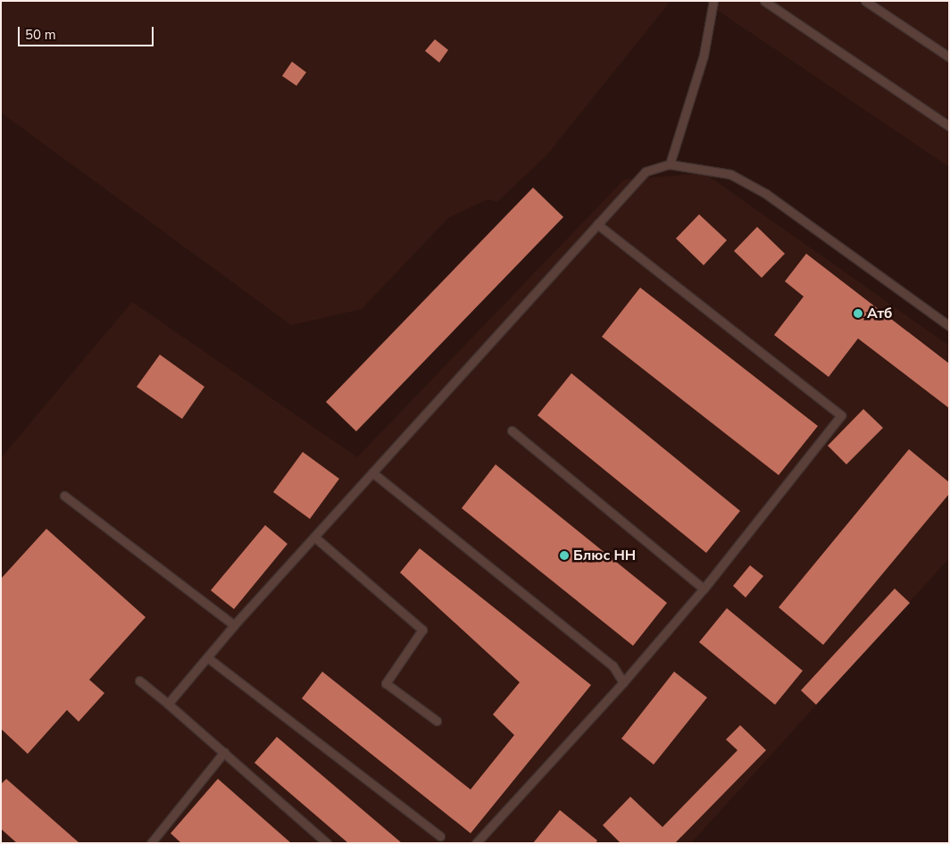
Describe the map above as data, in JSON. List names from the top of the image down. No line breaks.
{"places":["Атб","Блюс НН"],"scale_bar":"50 m"}
